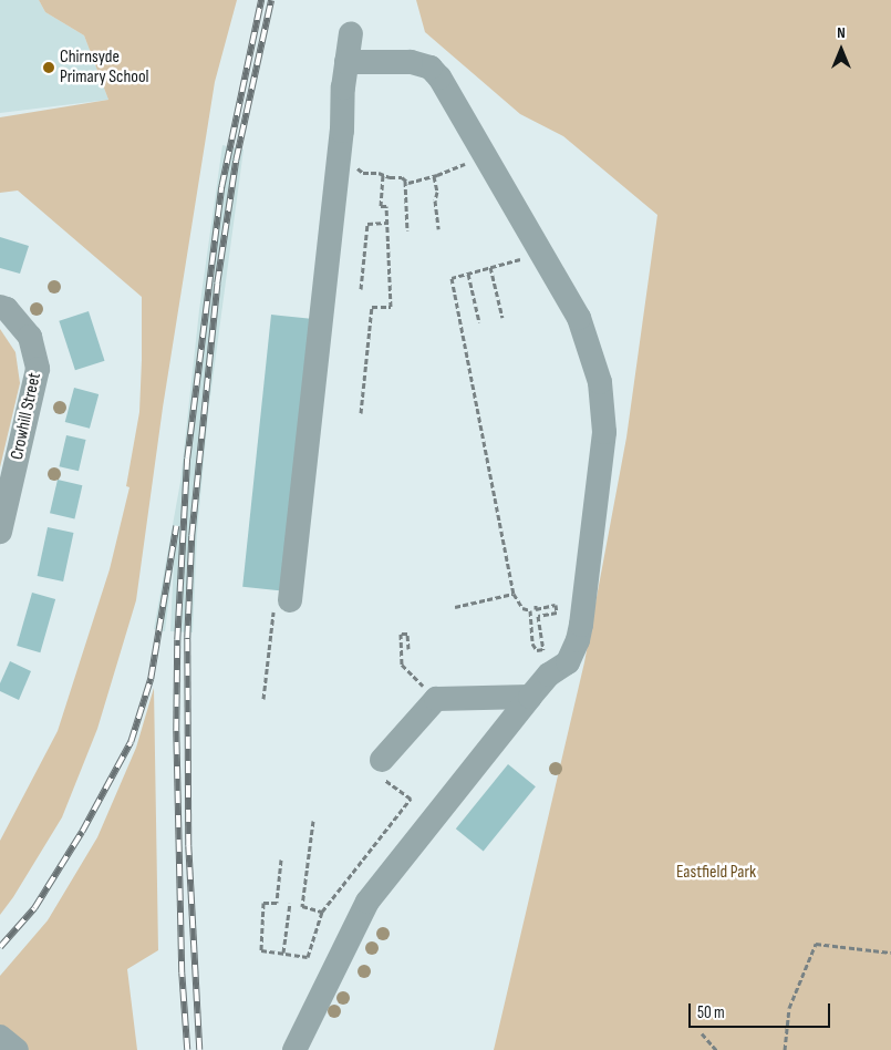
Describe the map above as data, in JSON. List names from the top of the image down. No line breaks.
{"streets":{"street":["Crowhill Street"]},"parks":["Eastfield Park"],"places":["Chirnsyde Primary School"],"scale_bar":"50 m","north":"top"}
